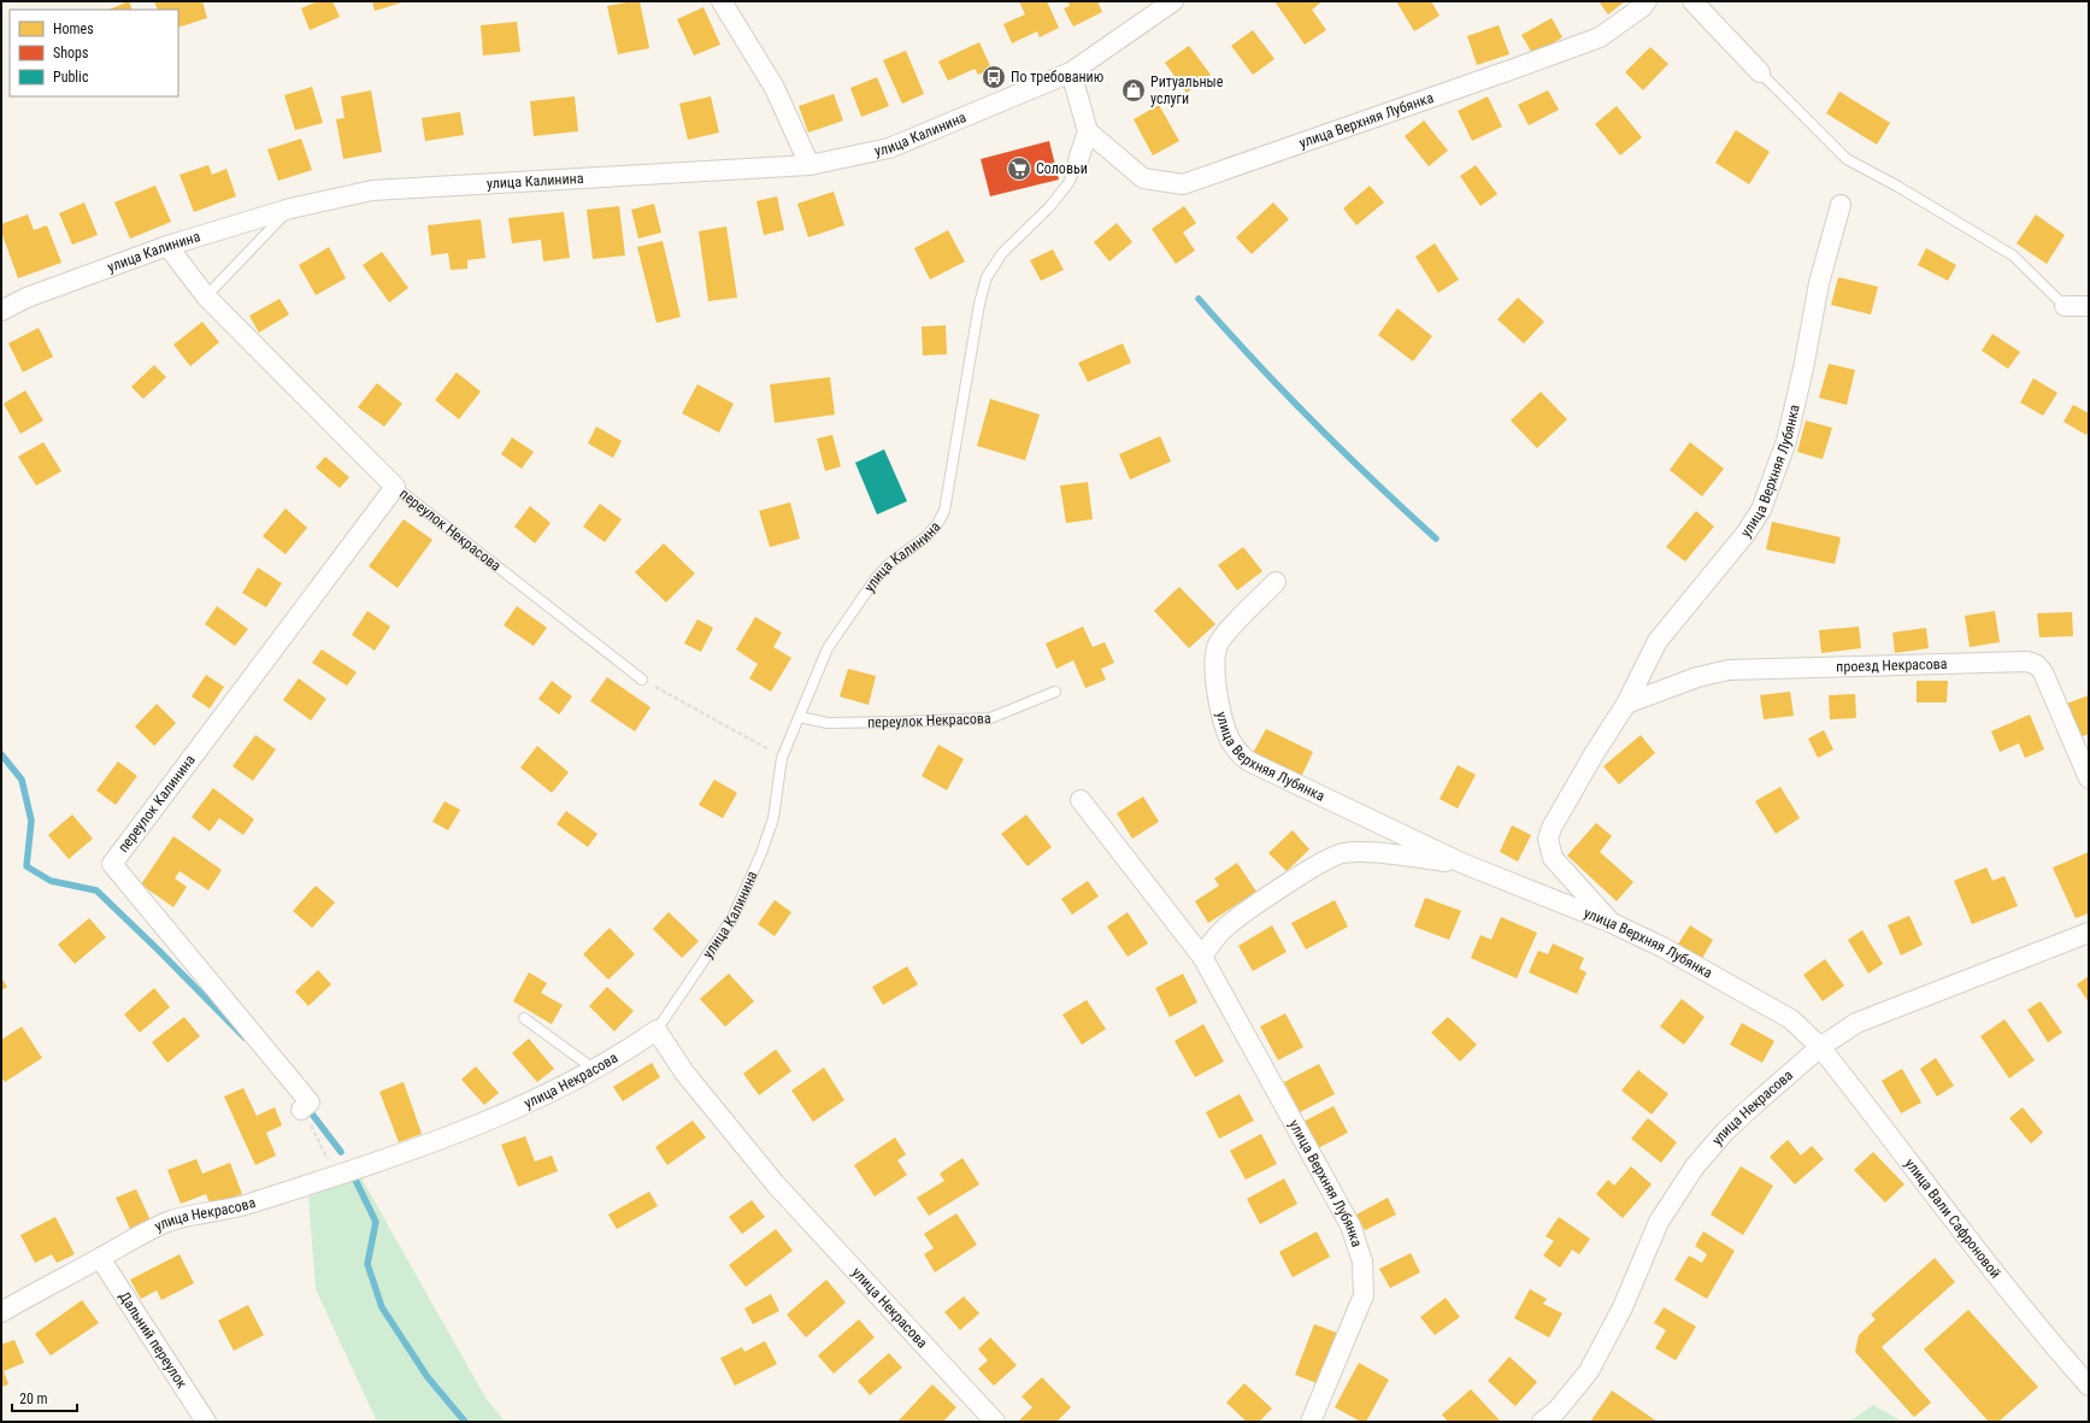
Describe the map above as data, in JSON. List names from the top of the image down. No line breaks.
{"streets":{"street":["улица Верхняя Лубянка","улица Калинина","переулок Некрасова","проезд Некрасова","переулок Калинина","улица Некрасова","улица Вали Сафроновой","Дальний переулок"]},"crossings":[["улица Верхняя Лубянка","улица Калинина"],["улица Верхняя Лубянка","проезд Некрасова"],["улица Верхняя Лубянка","улица Некрасова"],["улица Верхняя Лубянка","улица Вали Сафроновой"],["улица Калинина","переулок Некрасова"],["улица Калинина","улица Некрасова"],["переулок Некрасова","переулок Калинина"],["улица Некрасова","улица Вали Сафроновой"],["улица Некрасова","Дальний переулок"]],"places":{"bus stop":["По требованию"],"shop":["Ритуальные услуги"],"supermarket":["Соловьи"]},"legend":["Homes","Shops","Public"],"scale_bar":"20 m"}
